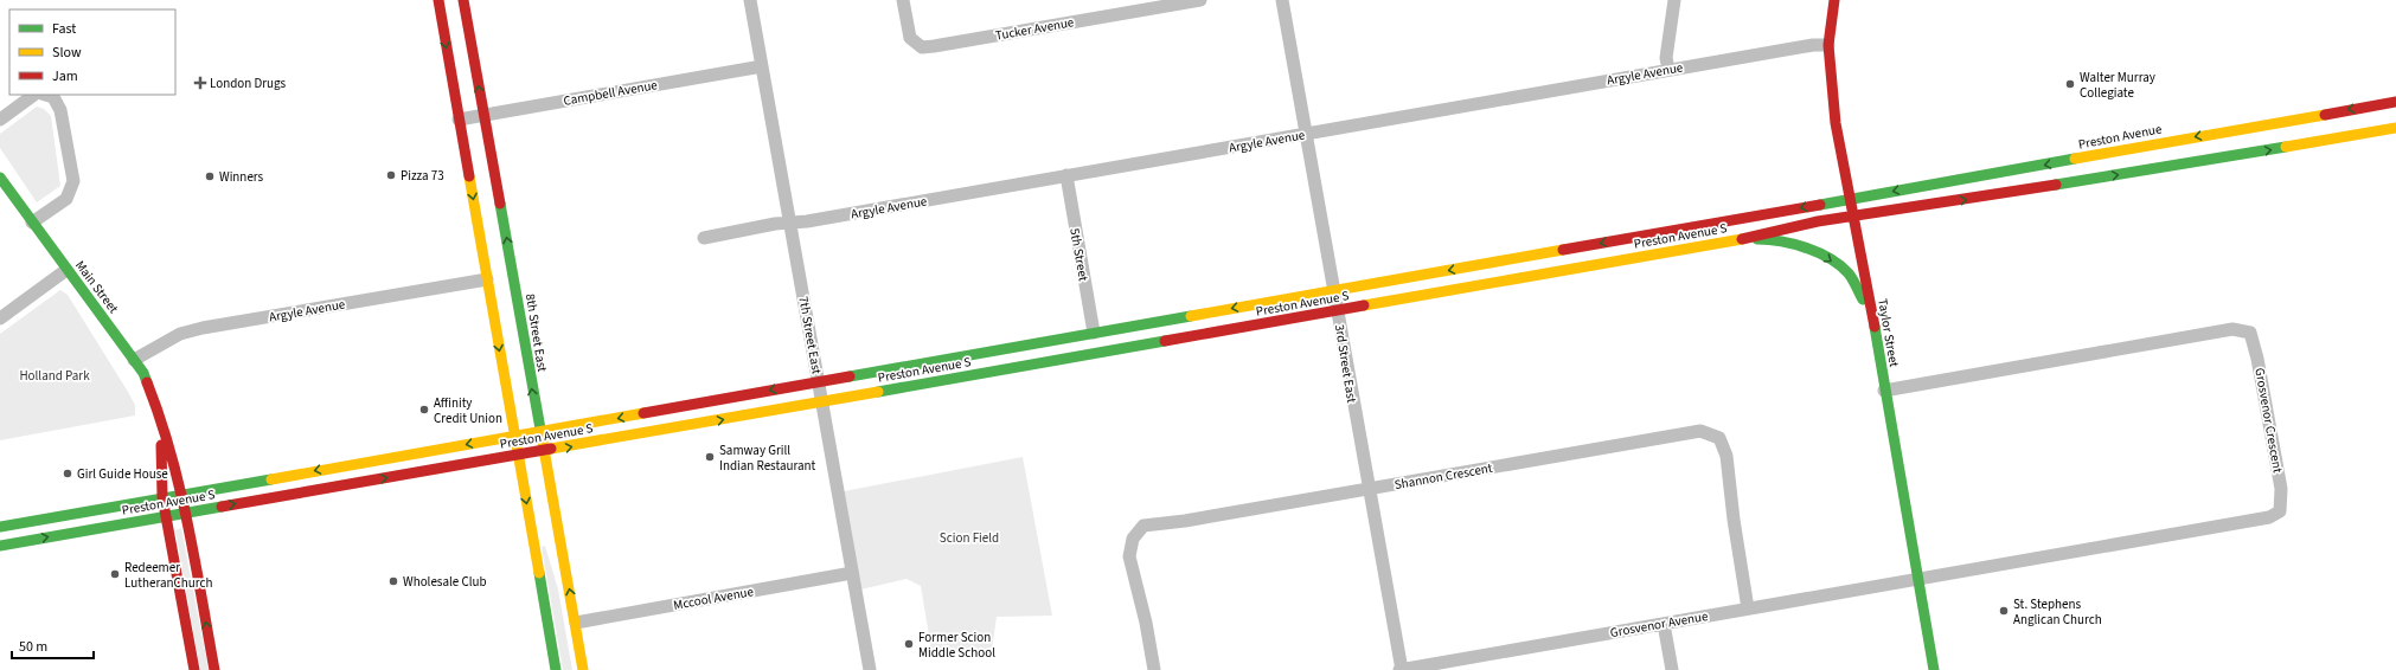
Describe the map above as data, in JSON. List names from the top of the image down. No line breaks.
{"streets":{"main road":["Preston Avenue","Preston Avenue S","Main Street","8th Street East","Taylor Street"],"street":["Tucker Avenue","Argyle Avenue","Campbell Avenue","5th Street","7th Street East","3rd Street East","Grosvenor Crescent","Shannon Crescent","Mccool Avenue","Grosvenor Avenue"]},"crossings":[["Argyle Avenue","5th Street"],["Argyle Avenue","Main Street"],["Argyle Avenue","Taylor Street"],["Argyle Avenue","7th Street East"],["Argyle Avenue","3rd Street East"],["Campbell Avenue","8th Street East"],["Campbell Avenue","7th Street East"],["Preston Avenue","Preston Avenue S"],["Preston Avenue","Taylor Street"],["Preston Avenue S","5th Street"],["Preston Avenue S","Main Street"],["Preston Avenue S","8th Street East"],["Preston Avenue S","Taylor Street"],["Preston Avenue S","7th Street East"],["Preston Avenue S","3rd Street East"],["8th Street East","Mccool Avenue"],["Taylor Street","Grosvenor Crescent"],["Taylor Street","Grosvenor Avenue"],["7th Street East","Mccool Avenue"],["3rd Street East","Shannon Crescent"],["3rd Street East","Grosvenor Avenue"],["Grosvenor Crescent","Grosvenor Avenue"],["Shannon Crescent","Grosvenor Avenue"]],"parks":["Holland Park","Scion Field"],"places":{"health":["London Drugs"],"other":["Walter Murray Collegiate","Pizza 73","Winners","Affinity Credit Union","Samway Grill Indian Restaurant","Girl Guide House","Redeemer LutheranChurch","Wholesale Club","St. Stephens Anglican Church","Former Scion Middle School"]},"legend":["Fast","Slow","Jam"],"scale_bar":"50 m"}
